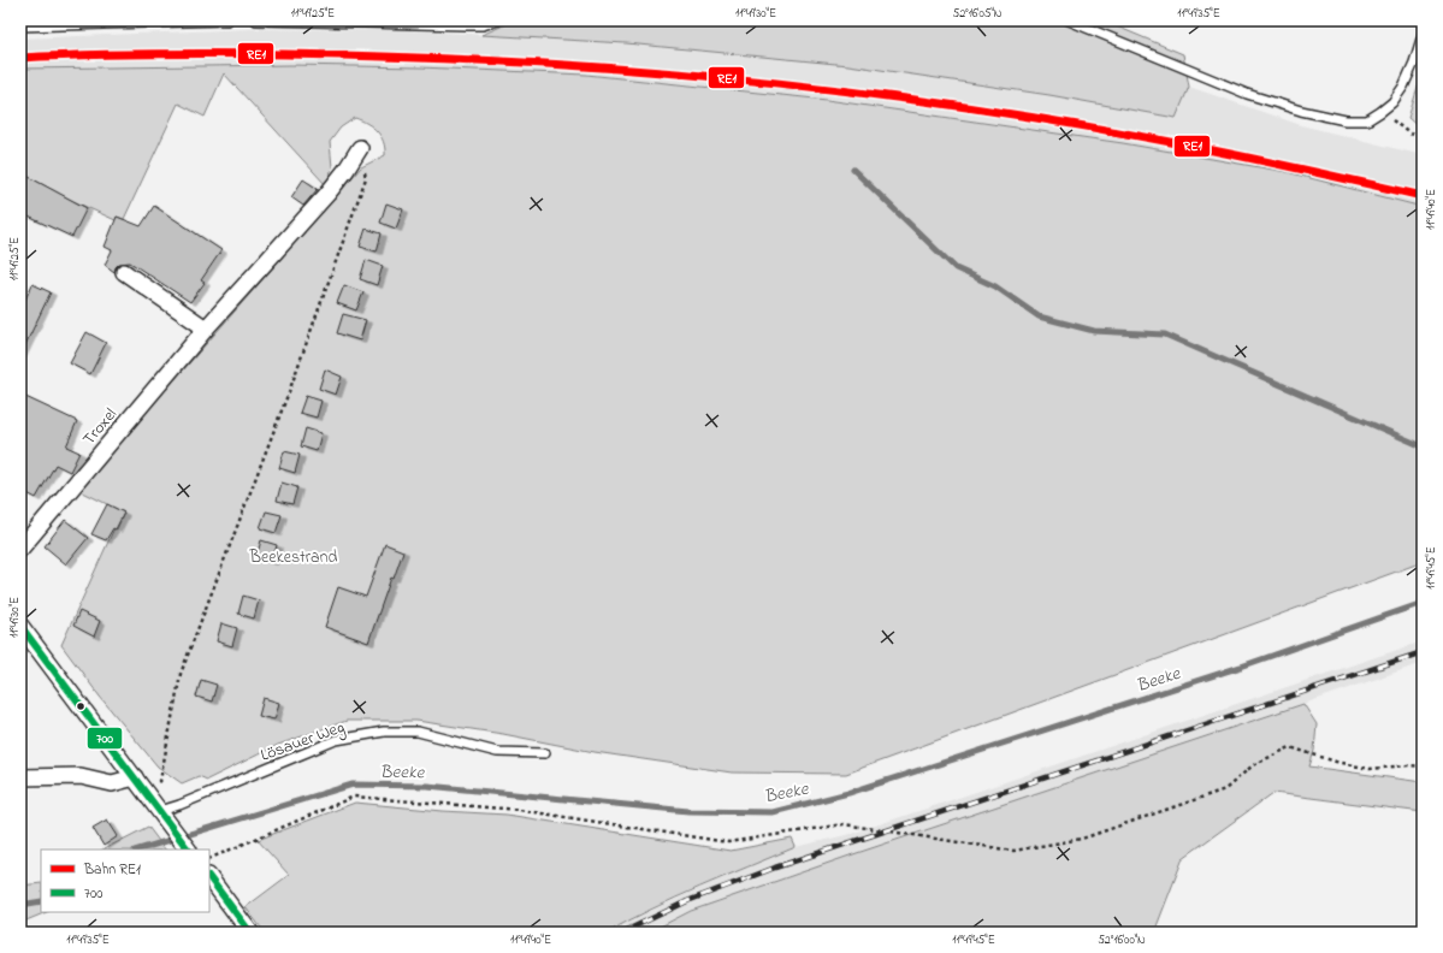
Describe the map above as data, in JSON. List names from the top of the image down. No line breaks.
{"streets":{"street":["Troxel"],"lane":["Lösauer Weg"]},"water":["Beeke"],"parks":["Beekestrand"],"lines":["rail line RE1","transit line 700"],"legend":["Bahn RE1","700"],"coordinates":["11°49'25\"E","11°49'30\"E","52°16'05\"N","11°49'35\"E","11°49'40\"E","11°49'45\"E","52°16'00\"N"]}
